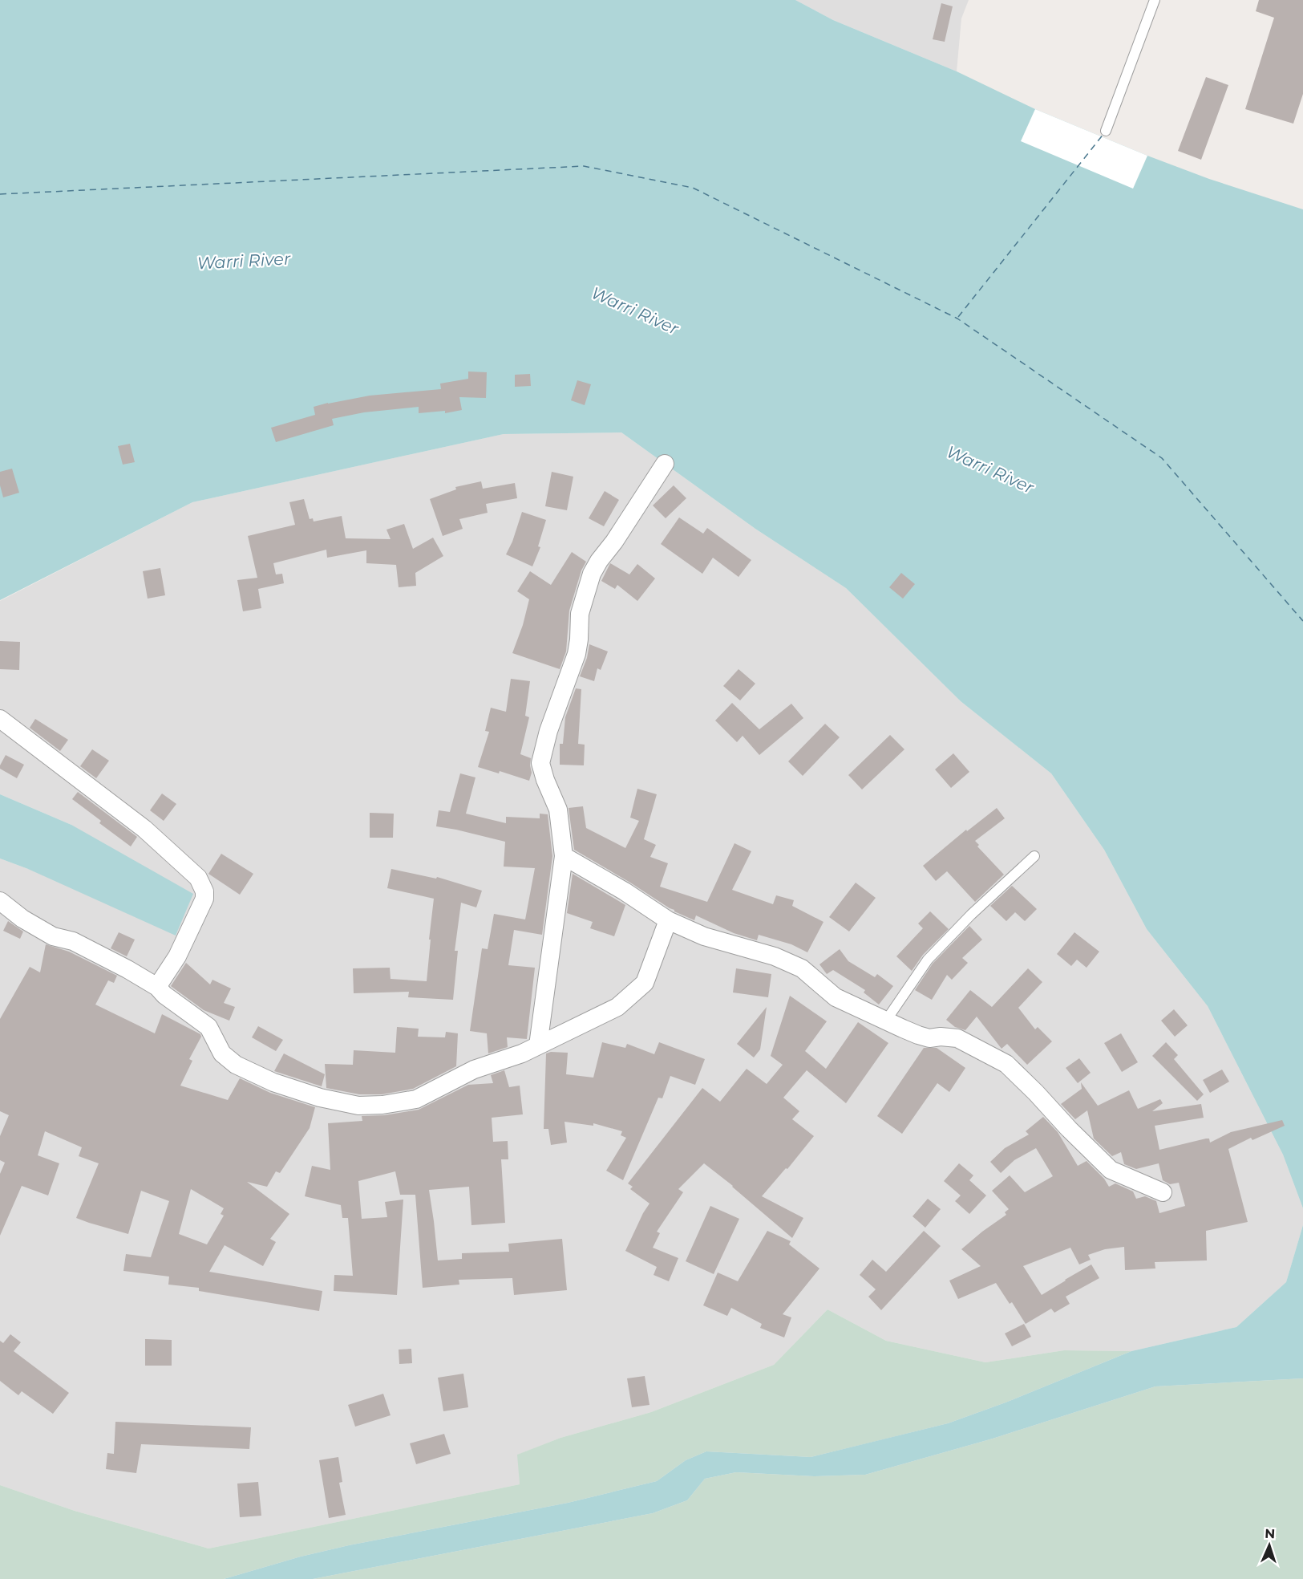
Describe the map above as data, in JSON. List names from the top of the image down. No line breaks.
{"water":["Warri River"],"north":"top"}
